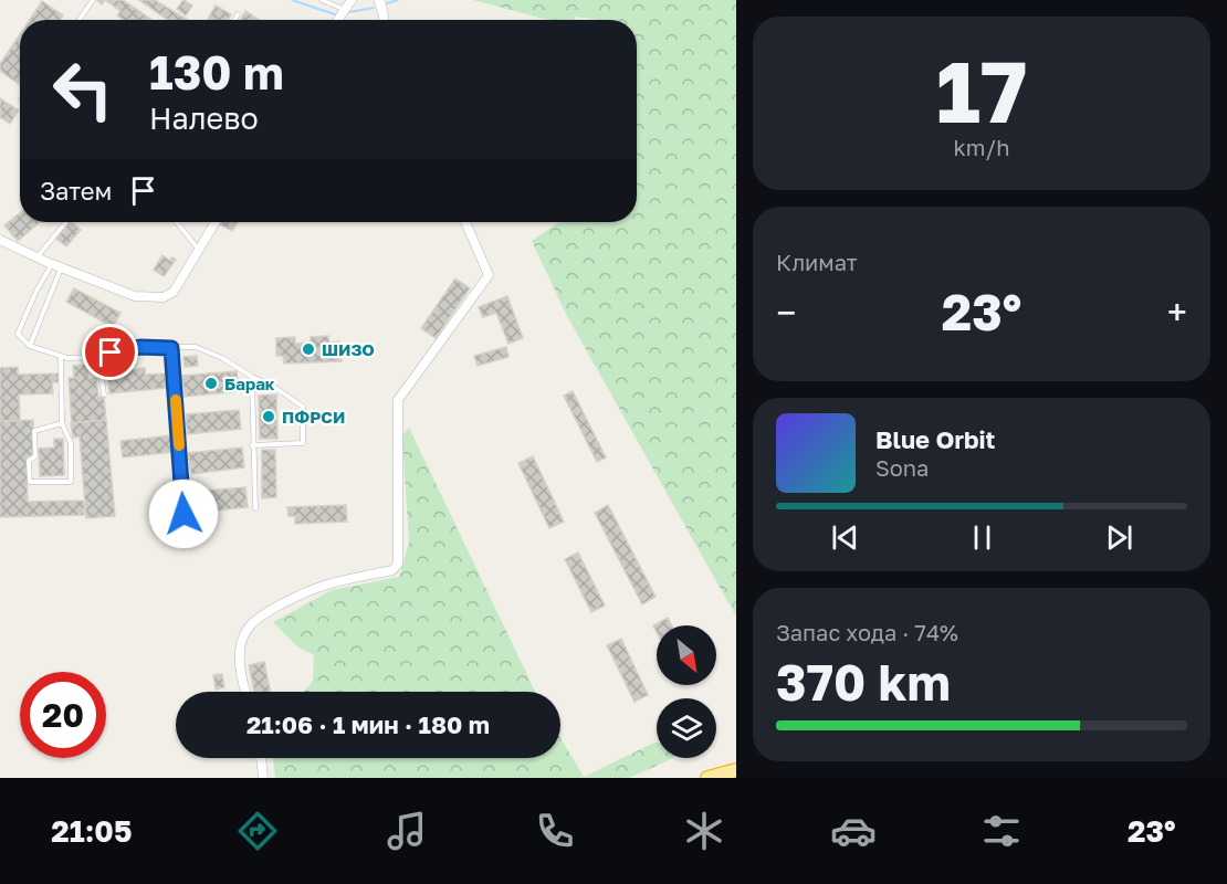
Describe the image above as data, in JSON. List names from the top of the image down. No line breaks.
{"places":["ШИЗО","Барак","ПФРСИ"],"north":"bottom right","page":{"tile":[["17","km/h"],"Климат",["Запас хода · 74%","370 km"]],"turn":["130 m","Налево"],"then":"Затем","heat":["−","23°","+"],"song":["Blue Orbit","Sona"],"limit":"20","trip":"21:06 · 1 мин · 180 m","tabs":["21:05","23°"]}}
